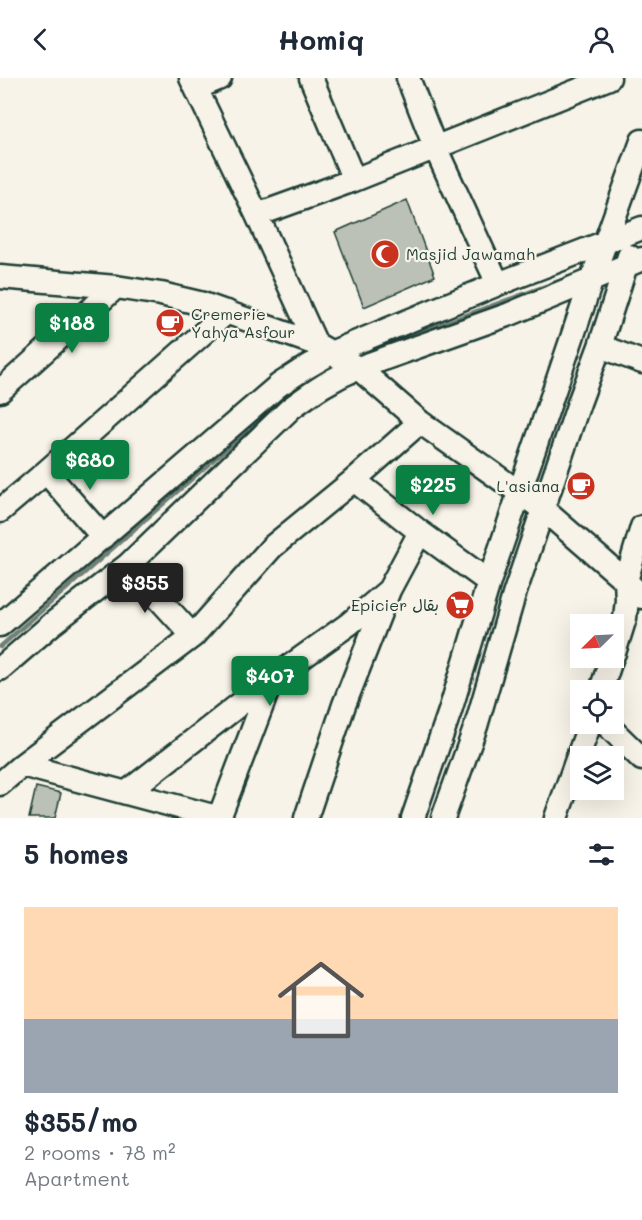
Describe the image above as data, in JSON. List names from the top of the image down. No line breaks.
{"places":{"mosque":["Masjid Jawamah"],"cafe":["Cremerie Yahya Asfour","L'asiana"],"supermarket":["Epicier بقال"]},"north":"bottom left","page":{"header":"Homiq","price":["$188","$680","$225","$355","$407"],"heading":"5 homes","list":[{"name":"$355/mo","note":"2 rooms · 78 m² · Apartment"}]}}
